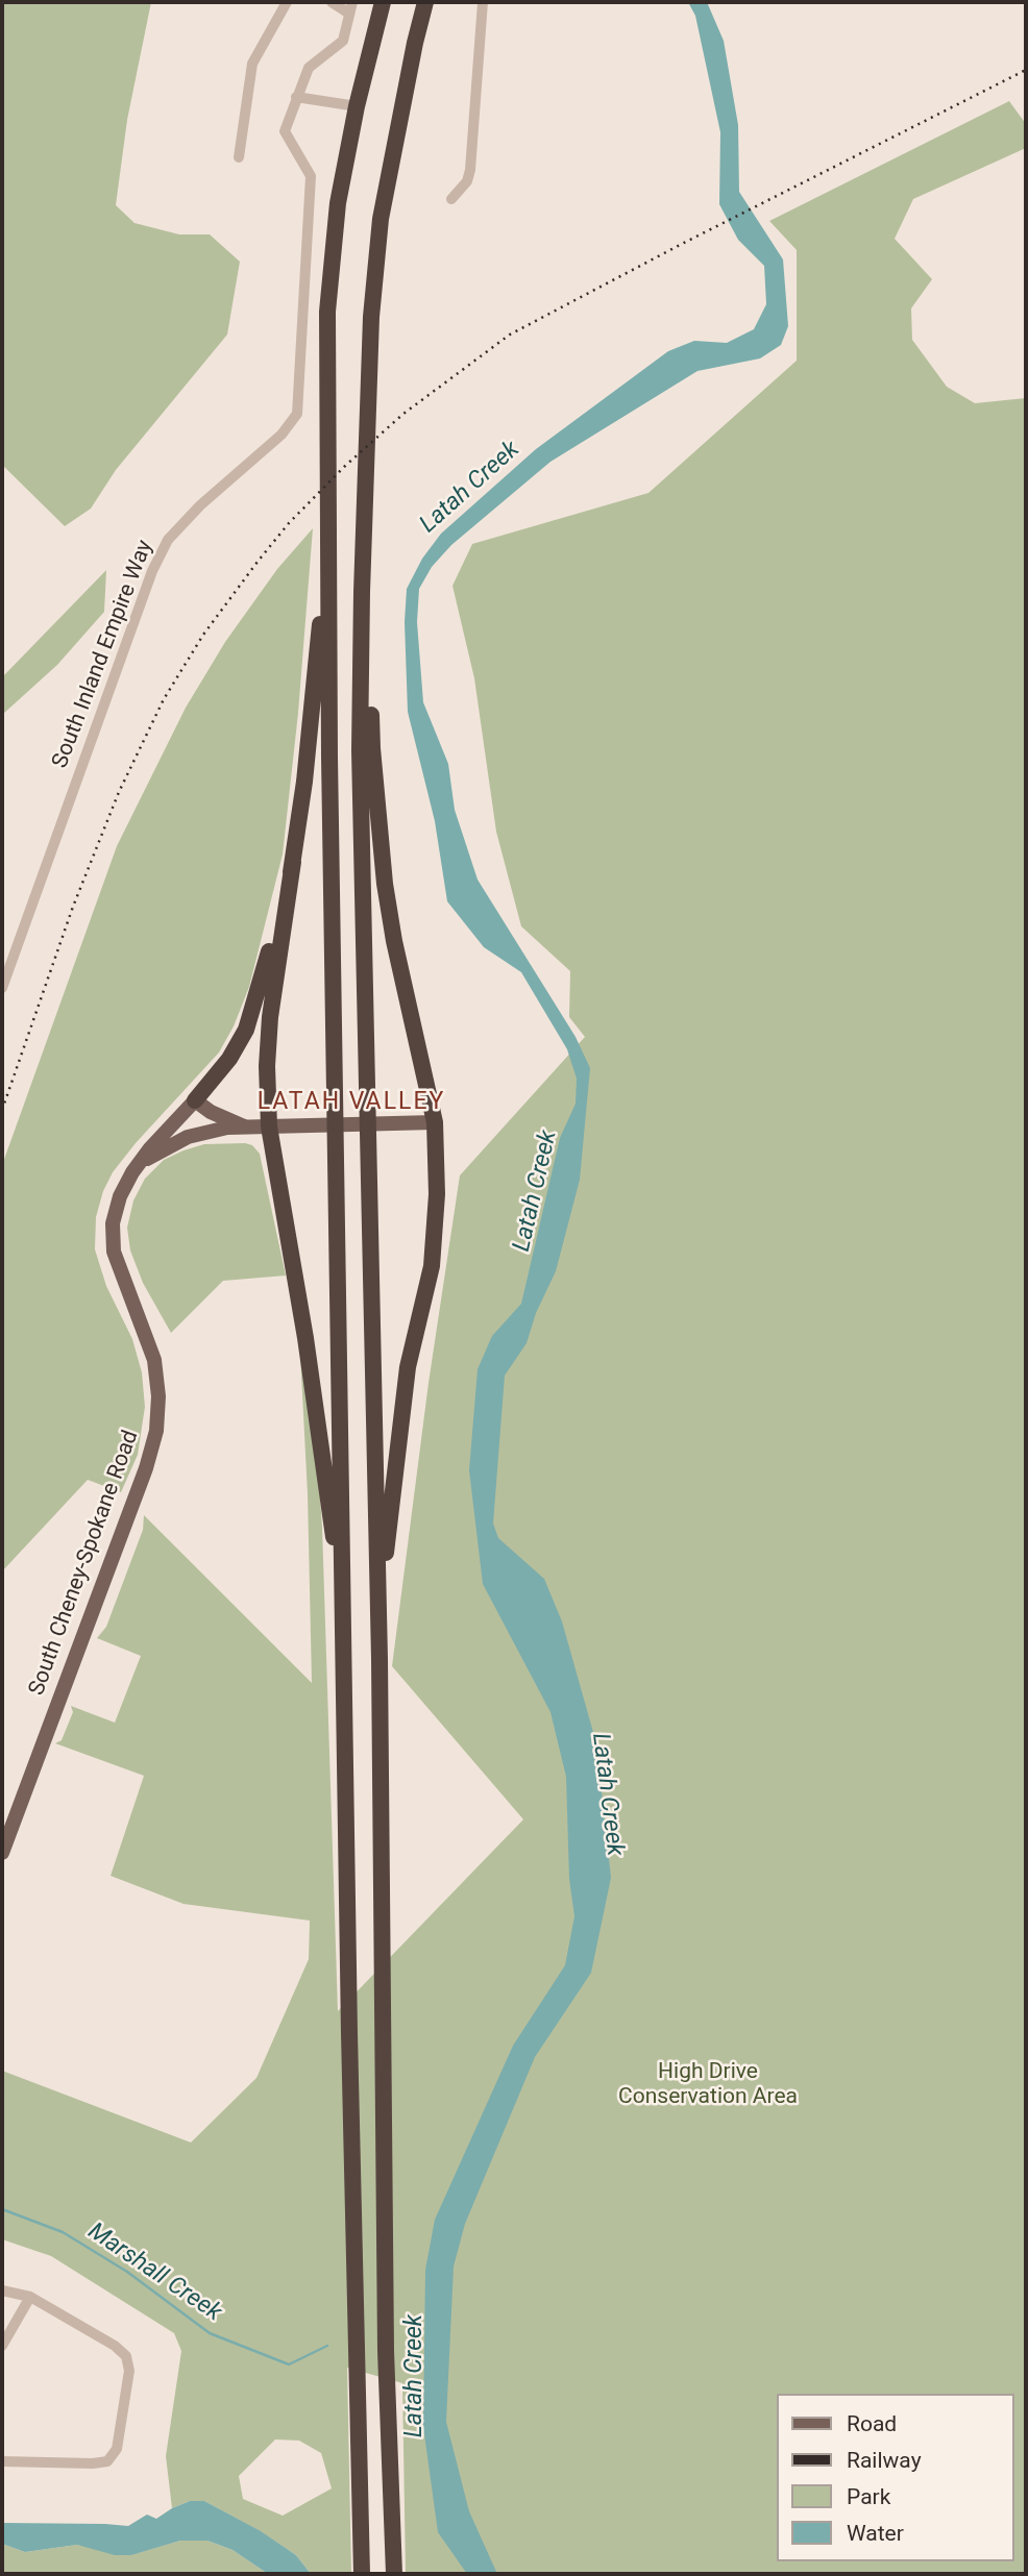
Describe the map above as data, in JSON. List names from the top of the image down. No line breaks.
{"streets":{"main road":["South Cheney-Spokane Road"],"street":["South Inland Empire Way"]},"districts":["LATAH VALLEY"],"water":["Latah Creek","Marshall Creek"],"parks":["High Drive Conservation Area"],"legend":["Road","Railway","Park","Water"]}
